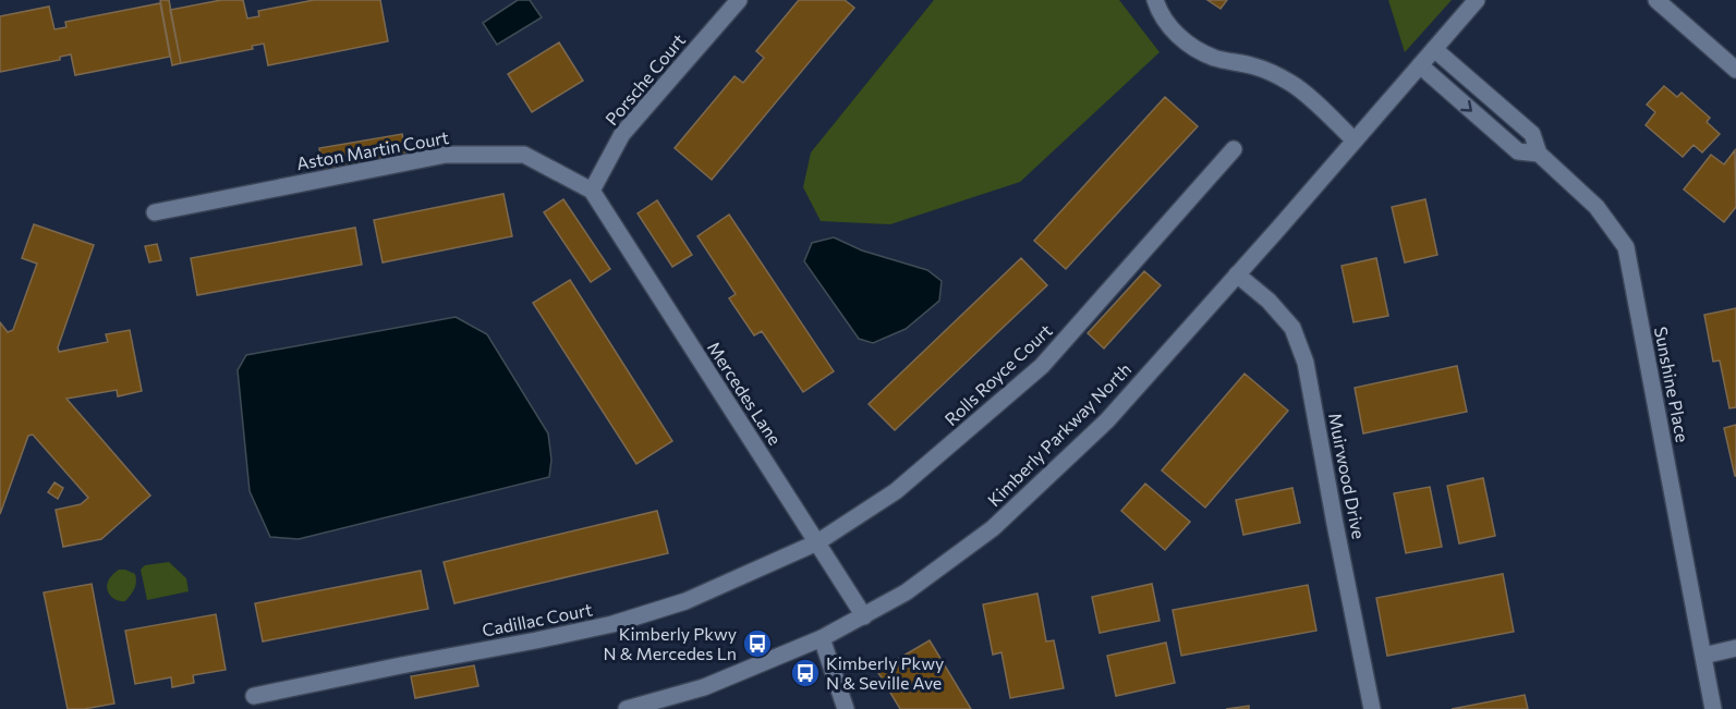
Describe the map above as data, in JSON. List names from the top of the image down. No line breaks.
{"streets":{"street":["Porsche Court","Aston Martin Court","Rolls Royce Court","Sunshine Place","Mercedes Lane","Kimberly Parkway North","Muirwood Drive","Cadillac Court"]},"crossings":[["Porsche Court","Aston Martin Court"],["Porsche Court","Mercedes Lane"],["Aston Martin Court","Mercedes Lane"],["Rolls Royce Court","Mercedes Lane"],["Rolls Royce Court","Cadillac Court"],["Sunshine Place","Kimberly Parkway North"],["Mercedes Lane","Kimberly Parkway North"],["Mercedes Lane","Cadillac Court"],["Kimberly Parkway North","Muirwood Drive"]],"places":{"bus stop":["Kimberly Pkwy N & Mercedes Ln","Kimberly Pkwy N & Seville Ave"]}}
